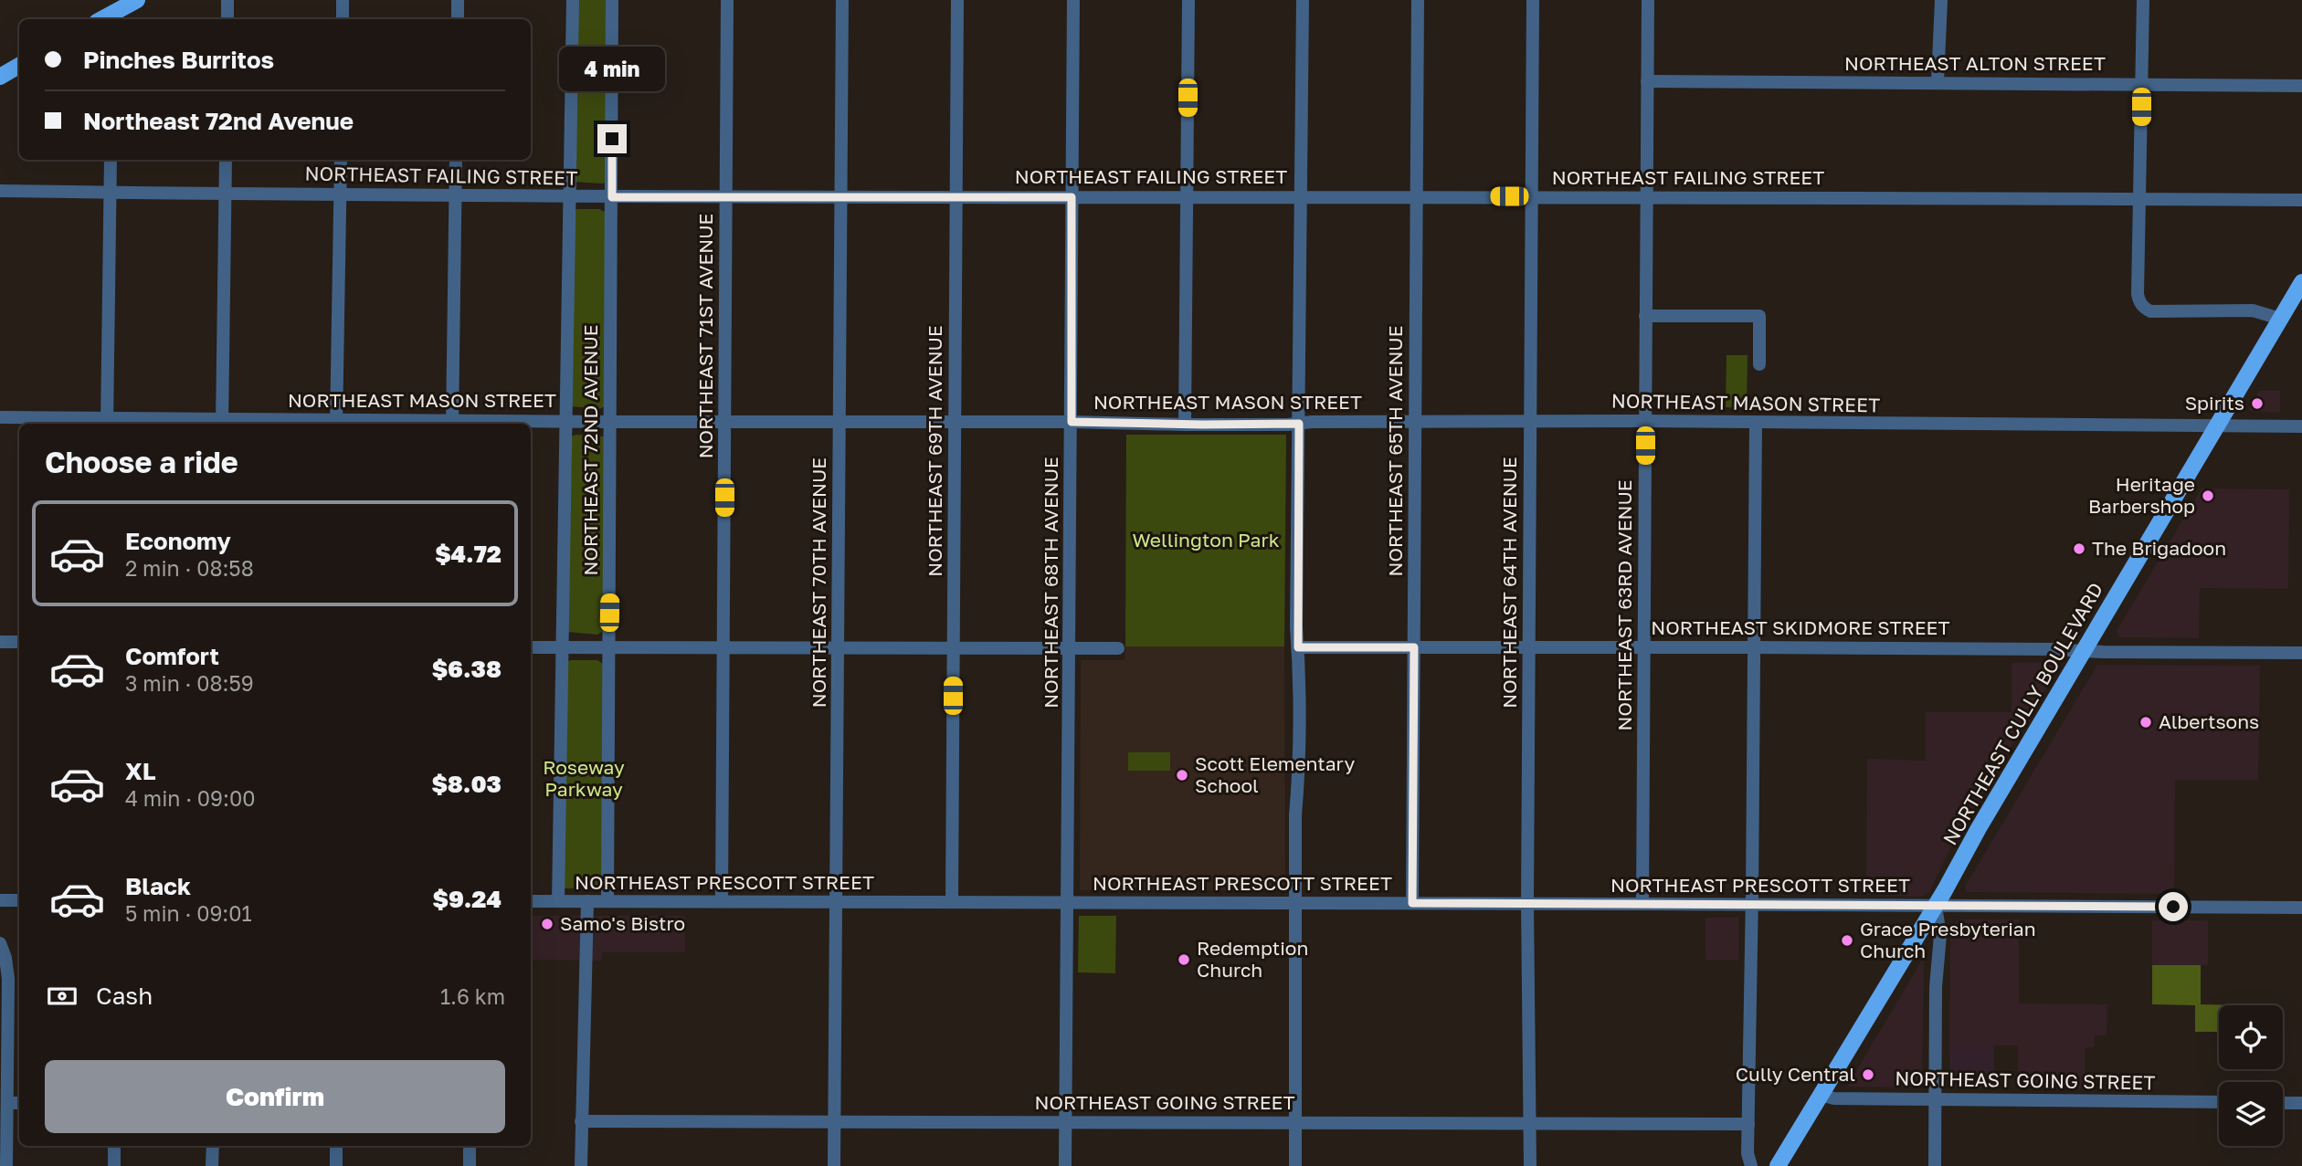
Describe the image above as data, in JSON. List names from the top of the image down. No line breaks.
{"streets":{"main road":["NORTHEAST CULLY BOULEVARD"],"street":["NORTHEAST ALTON STREET","NORTHEAST FAILING STREET","NORTHEAST 71ST AVENUE","NORTHEAST MASON STREET","NORTHEAST 72ND AVENUE","NORTHEAST 69TH AVENUE","NORTHEAST 65TH AVENUE","NORTHEAST 70TH AVENUE","NORTHEAST 68TH AVENUE","NORTHEAST 64TH AVENUE","NORTHEAST 63RD AVENUE","NORTHEAST SKIDMORE STREET","NORTHEAST PRESCOTT STREET","NORTHEAST GOING STREET"]},"crossings":[["NORTHEAST ALTON STREET","NORTHEAST 63RD AVENUE"],["NORTHEAST FAILING STREET","NORTHEAST 71ST AVENUE"],["NORTHEAST FAILING STREET","NORTHEAST 72ND AVENUE"],["NORTHEAST FAILING STREET","NORTHEAST 69TH AVENUE"],["NORTHEAST FAILING STREET","NORTHEAST 65TH AVENUE"],["NORTHEAST FAILING STREET","NORTHEAST 70TH AVENUE"],["NORTHEAST FAILING STREET","NORTHEAST 68TH AVENUE"],["NORTHEAST FAILING STREET","NORTHEAST 64TH AVENUE"],["NORTHEAST FAILING STREET","NORTHEAST 63RD AVENUE"],["NORTHEAST 71ST AVENUE","NORTHEAST MASON STREET"],["NORTHEAST 71ST AVENUE","NORTHEAST PRESCOTT STREET"],["NORTHEAST MASON STREET","NORTHEAST 72ND AVENUE"],["NORTHEAST MASON STREET","NORTHEAST 69TH AVENUE"],["NORTHEAST MASON STREET","NORTHEAST 65TH AVENUE"],["NORTHEAST MASON STREET","NORTHEAST 70TH AVENUE"],["NORTHEAST MASON STREET","NORTHEAST 68TH AVENUE"],["NORTHEAST MASON STREET","NORTHEAST 64TH AVENUE"],["NORTHEAST MASON STREET","NORTHEAST 63RD AVENUE"],["NORTHEAST MASON STREET","NORTHEAST CULLY BOULEVARD"],["NORTHEAST 72ND AVENUE","NORTHEAST PRESCOTT STREET"],["NORTHEAST 69TH AVENUE","NORTHEAST PRESCOTT STREET"],["NORTHEAST 65TH AVENUE","NORTHEAST SKIDMORE STREET"],["NORTHEAST 65TH AVENUE","NORTHEAST PRESCOTT STREET"],["NORTHEAST 70TH AVENUE","NORTHEAST PRESCOTT STREET"],["NORTHEAST 70TH AVENUE","NORTHEAST GOING STREET"],["NORTHEAST 68TH AVENUE","NORTHEAST PRESCOTT STREET"],["NORTHEAST 68TH AVENUE","NORTHEAST GOING STREET"],["NORTHEAST 64TH AVENUE","NORTHEAST SKIDMORE STREET"],["NORTHEAST 64TH AVENUE","NORTHEAST PRESCOTT STREET"],["NORTHEAST 64TH AVENUE","NORTHEAST GOING STREET"],["NORTHEAST 63RD AVENUE","NORTHEAST SKIDMORE STREET"],["NORTHEAST 63RD AVENUE","NORTHEAST PRESCOTT STREET"],["NORTHEAST SKIDMORE STREET","NORTHEAST CULLY BOULEVARD"],["NORTHEAST CULLY BOULEVARD","NORTHEAST PRESCOTT STREET"],["NORTHEAST CULLY BOULEVARD","NORTHEAST GOING STREET"]],"parks":["Wellington Park","Roseway Parkway"],"places":["Spirits","Heritage Barbershop","The Brigadoon","Albertsons","Scott Elementary School","Samo's Bistro","Grace Presbyterian Church","Redemption Church","Cully Central"],"page":{"banner":["Pinches Burritos","Northeast 72nd Avenue"],"bubble":"4 min","heading":"Choose a ride","list":[{"name":"Economy","note":"2 min · 08:58","value":"$4.72"},{"name":"Comfort","note":"3 min · 08:59","value":"$6.38"},{"name":"XL","note":"4 min · 09:00","value":"$8.03"},{"name":"Black","note":"5 min · 09:01","value":"$9.24"}],"pay":["Cash","1.6 km"],"buttons":"Confirm"}}
